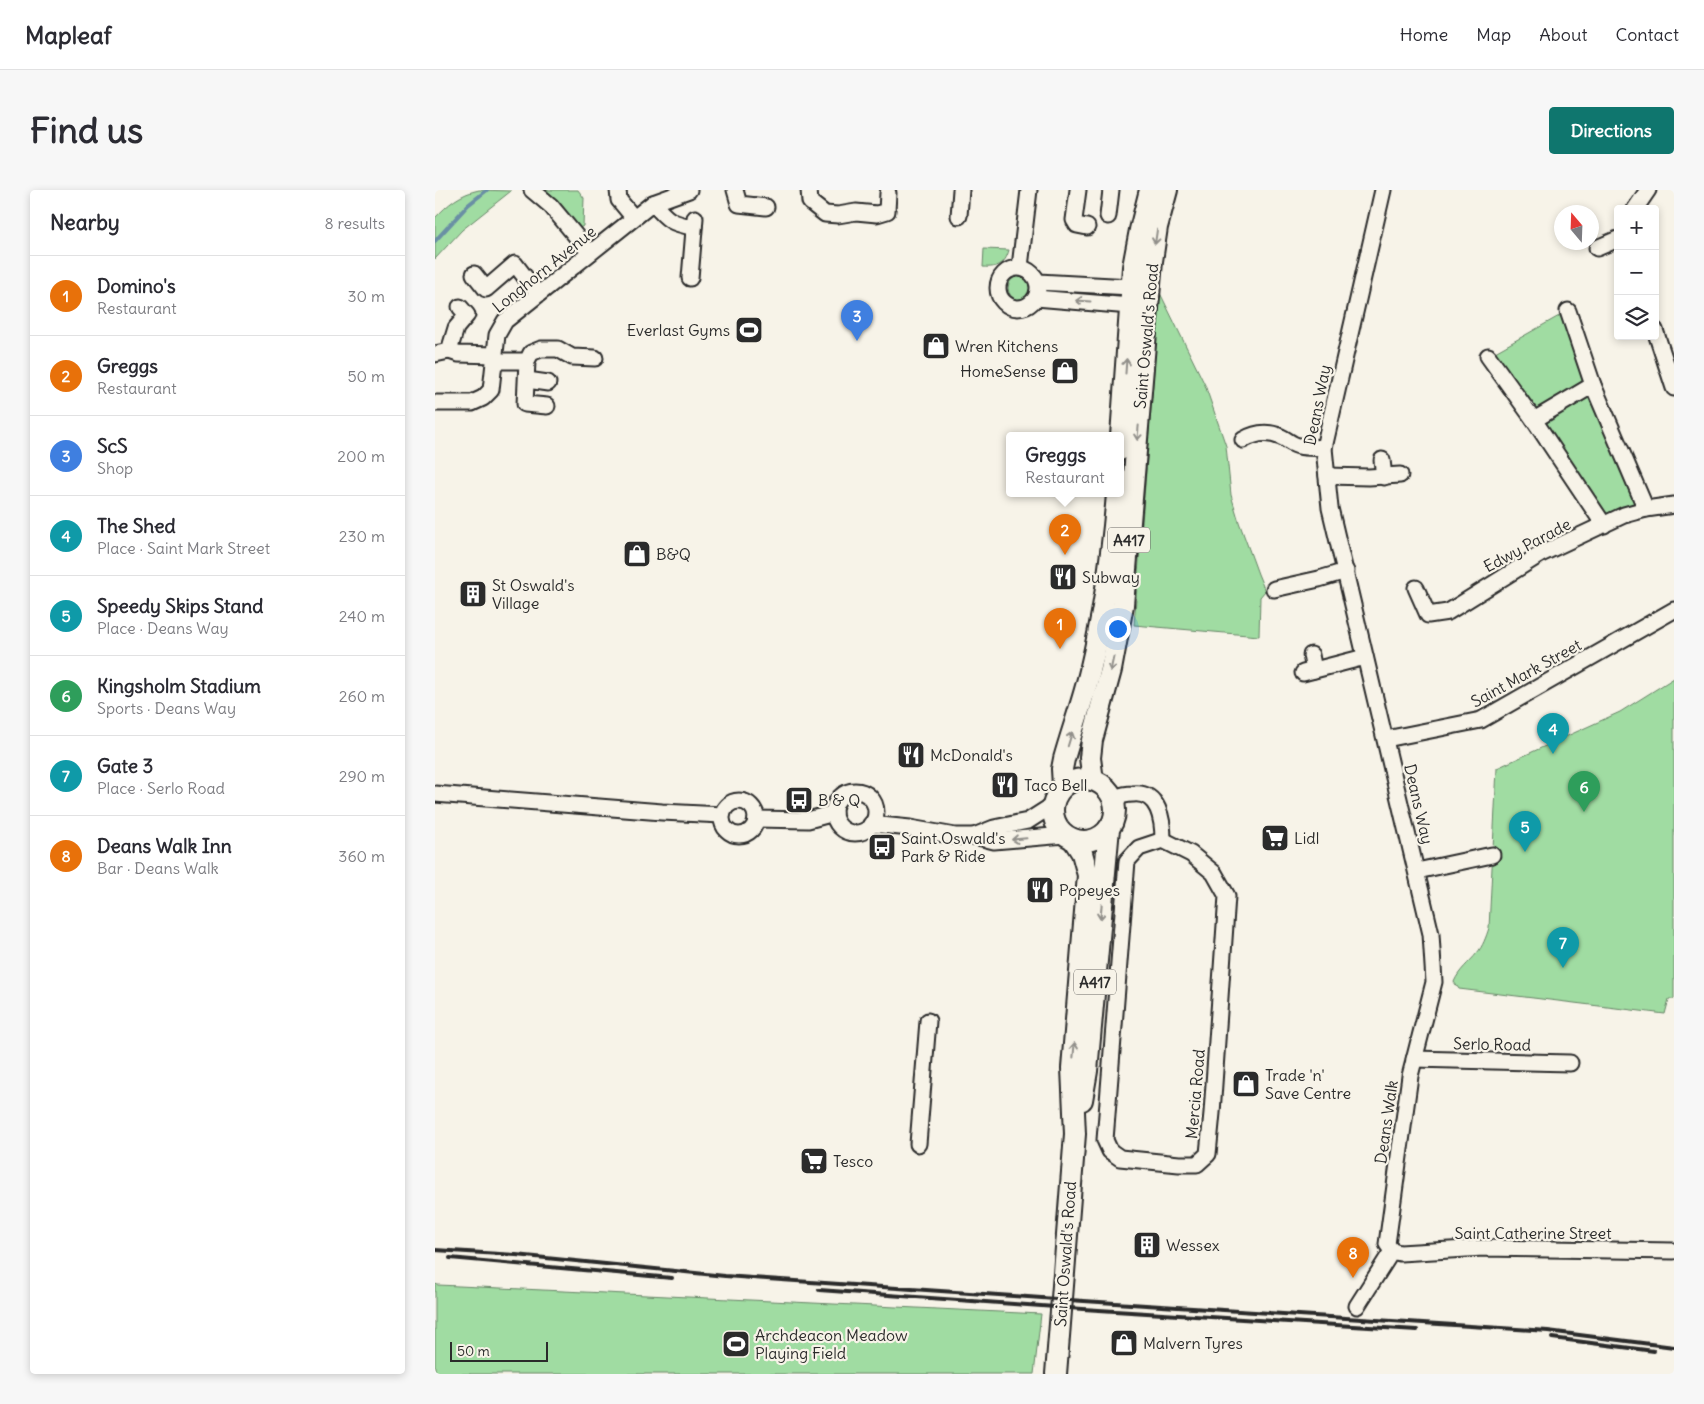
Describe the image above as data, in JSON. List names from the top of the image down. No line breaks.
{"streets":{"main road":["Saint Oswald's Road","A417"],"street":["Longhorn Avenue","Deans Way","Edwy Parade","Saint Mark Street","Serlo Road","Mercia Road","Deans Walk","Saint Catherine Street"]},"crossings":[["Saint Oswald's Road","A417"],["Deans Way","Saint Mark Street"],["Deans Way","Deans Walk"],["Serlo Road","Deans Walk"],["Deans Walk","Saint Catherine Street"]],"places":{"sports":["Everlast Gyms","Archdeacon Meadow Playing Field"],"shop":["Wren Kitchens","HomeSense","B&Q","Trade 'n' Save Centre","Malvern Tyres"],"restaurant":["Subway","McDonald's","Taco Bell","Popeyes"],"building":["St Oswald's Village","Wessex"],"bus stop":["B & Q","Saint Oswald's Park & Ride"],"supermarket":["Lidl","Tesco"]},"scale_bar":"50 m","north":"top","page":{"header":"Mapleaf","nav":["Home","Map","About","Contact"],"buttons":"Directions","title":"Find us","heading":["Nearby","8 results"],"map_buttons":["+","−"],"list":[{"mark":"1","name":"Domino's","note":"Restaurant","value":"30 m"},{"mark":"2","name":"Greggs","note":"Restaurant","value":"50 m"},{"mark":"3","name":"ScS","note":"Shop","value":"200 m"},{"mark":"4","name":"The Shed","note":"Place · Saint Mark Street","value":"230 m"},{"mark":"5","name":"Speedy Skips Stand","note":"Place · Deans Way","value":"240 m"},{"mark":"6","name":"Kingsholm Stadium","note":"Sports · Deans Way","value":"260 m"},{"mark":"7","name":"Gate 3","note":"Place · Serlo Road","value":"290 m"},{"mark":"8","name":"Deans Walk Inn","note":"Bar · Deans Walk","value":"360 m"}],"pins":["3","2","1","4","6","5","7","8"],"popup":["Greggs","Restaurant"],"scale":"50 m"}}
